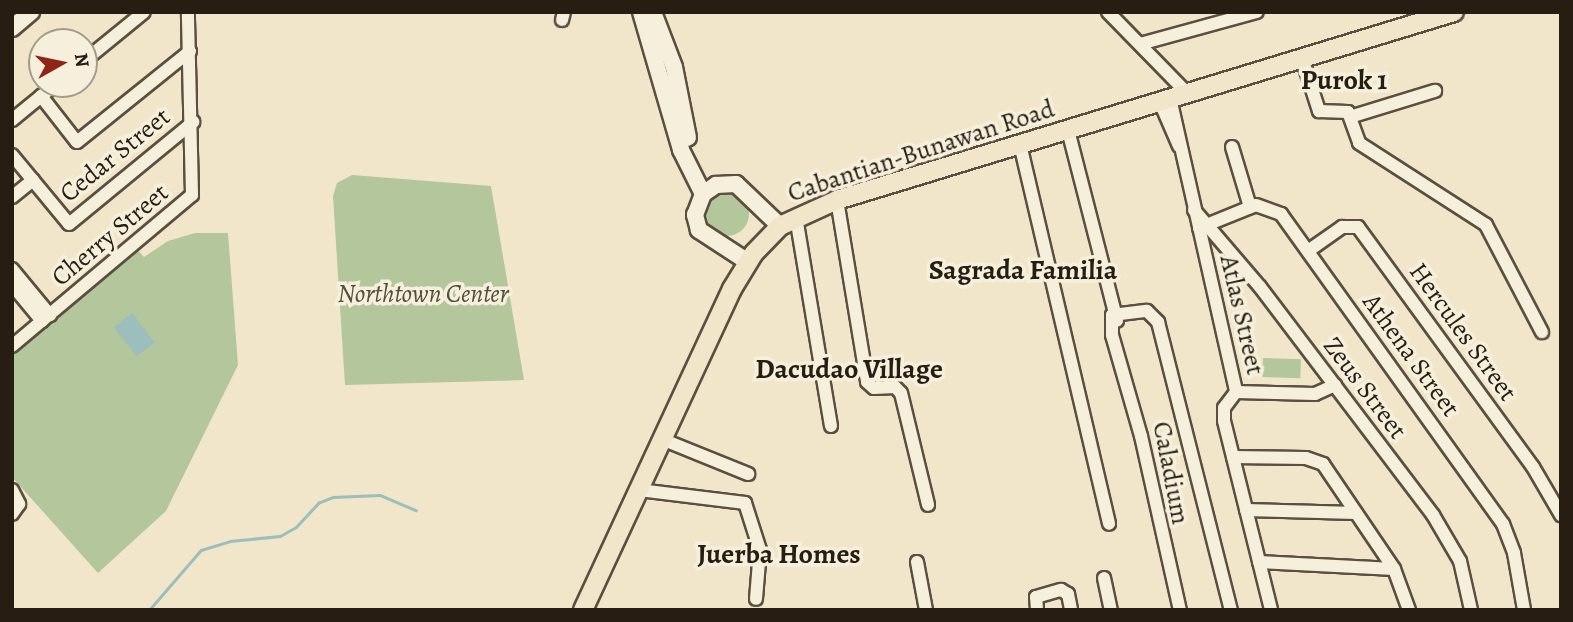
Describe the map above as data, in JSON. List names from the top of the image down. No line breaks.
{"streets":{"main road":["Cabantian-Bunawan Road"],"street":["Cedar Street","Cherry Street","Atlas Street","Hercules Street","Athena Street","Zeus Street","Caladium"]},"crossings":[["Cabantian-Bunawan Road","Zeus Street"],["Cabantian-Bunawan Road","Caladium"],["Cedar Street","Cherry Street"],["Atlas Street","Zeus Street"],["Hercules Street","Athena Street"]],"districts":["Purok 1","Sagrada Familia","Dacudao Village","Juerba Homes"],"parks":["Northtown Center"],"north":"right"}
